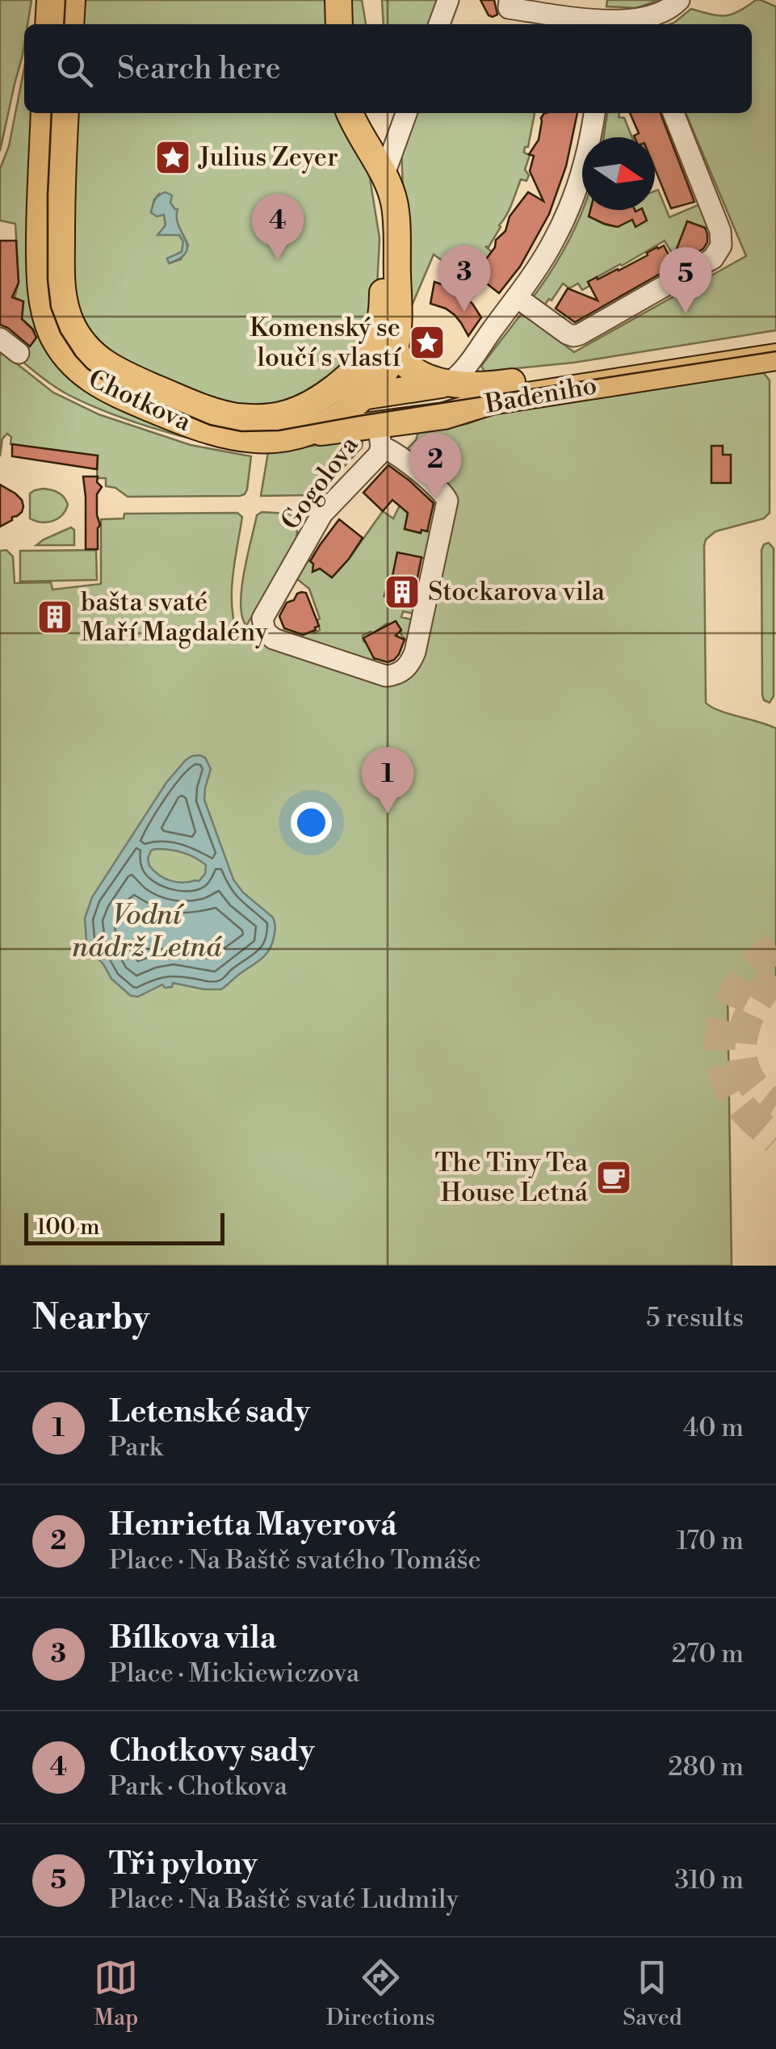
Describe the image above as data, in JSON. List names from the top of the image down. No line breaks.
{"streets":{"main road":["Badeniho","Chotkova"],"street":["Gogolova"]},"crossings":[["Badeniho","Chotkova"],["Badeniho","Gogolova"],["Chotkova","Gogolova"]],"water":["Vodní nádrž Letná"],"places":{"place":["Julius Zeyer","Komenský se loučí s vlastí"],"building":["Stockarova vila","bašta svaté Maří Magdalény"],"cafe":["The Tiny Tea House Letná"]},"scale_bar":"100 m","north":"right","page":{"search":"Search here","pins":["4","3","5","2","1"],"scale":"100 m","heading":["Nearby","5 results"],"list":[{"mark":"1","name":"Letenské sady","note":"Park","value":"40 m"},{"mark":"2","name":"Henrietta Mayerová","note":"Place · Na Baště svatého Tomáše","value":"170 m"},{"mark":"3","name":"Bílkova vila","note":"Place · Mickiewiczova","value":"270 m"},{"mark":"4","name":"Chotkovy sady","note":"Park · Chotkova","value":"280 m"},{"mark":"5","name":"Tři pylony","note":"Place · Na Baště svaté Ludmily","value":"310 m"}],"nav":["Map","Directions","Saved"]}}
